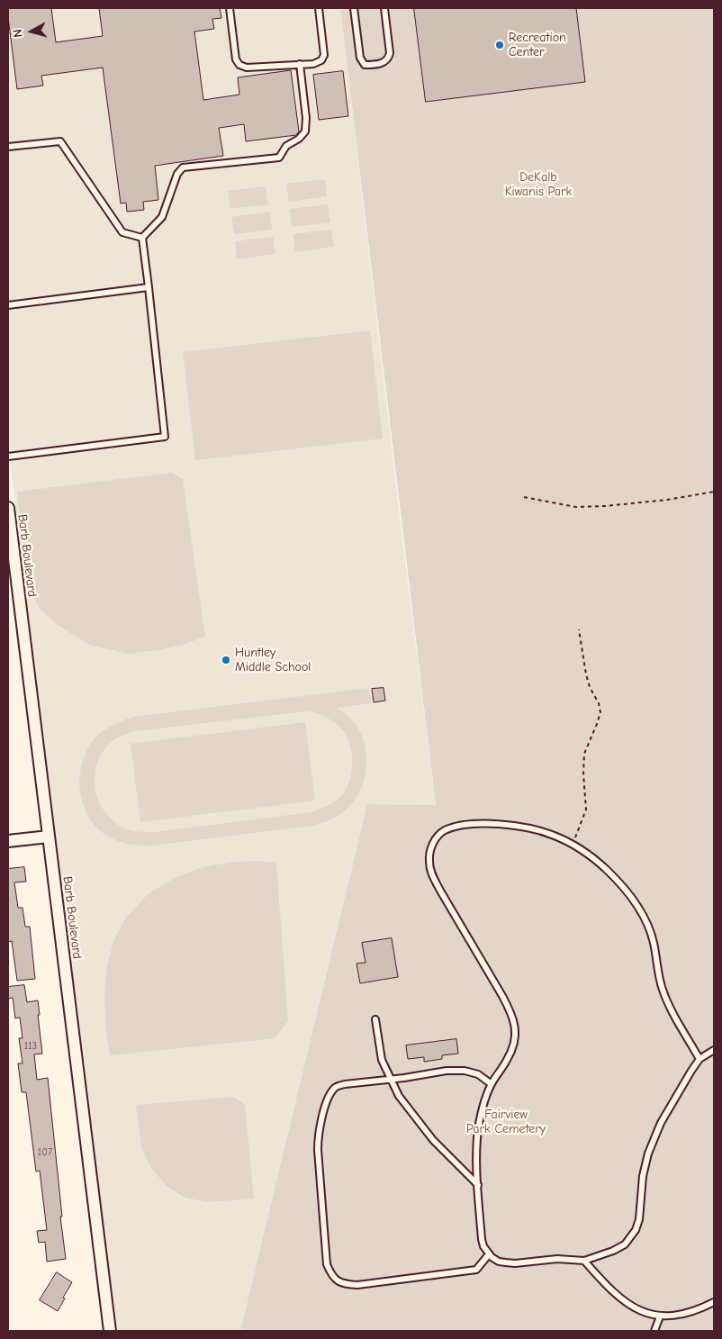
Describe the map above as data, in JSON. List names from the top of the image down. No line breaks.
{"streets":{"street":["Barb Boulevard"]},"parks":["DeKalb Kiwanis Park","Fairview Park Cemetery"],"places":["Recreation Center","Huntley Middle School"],"house_numbers":["113","107"],"north":"left"}
